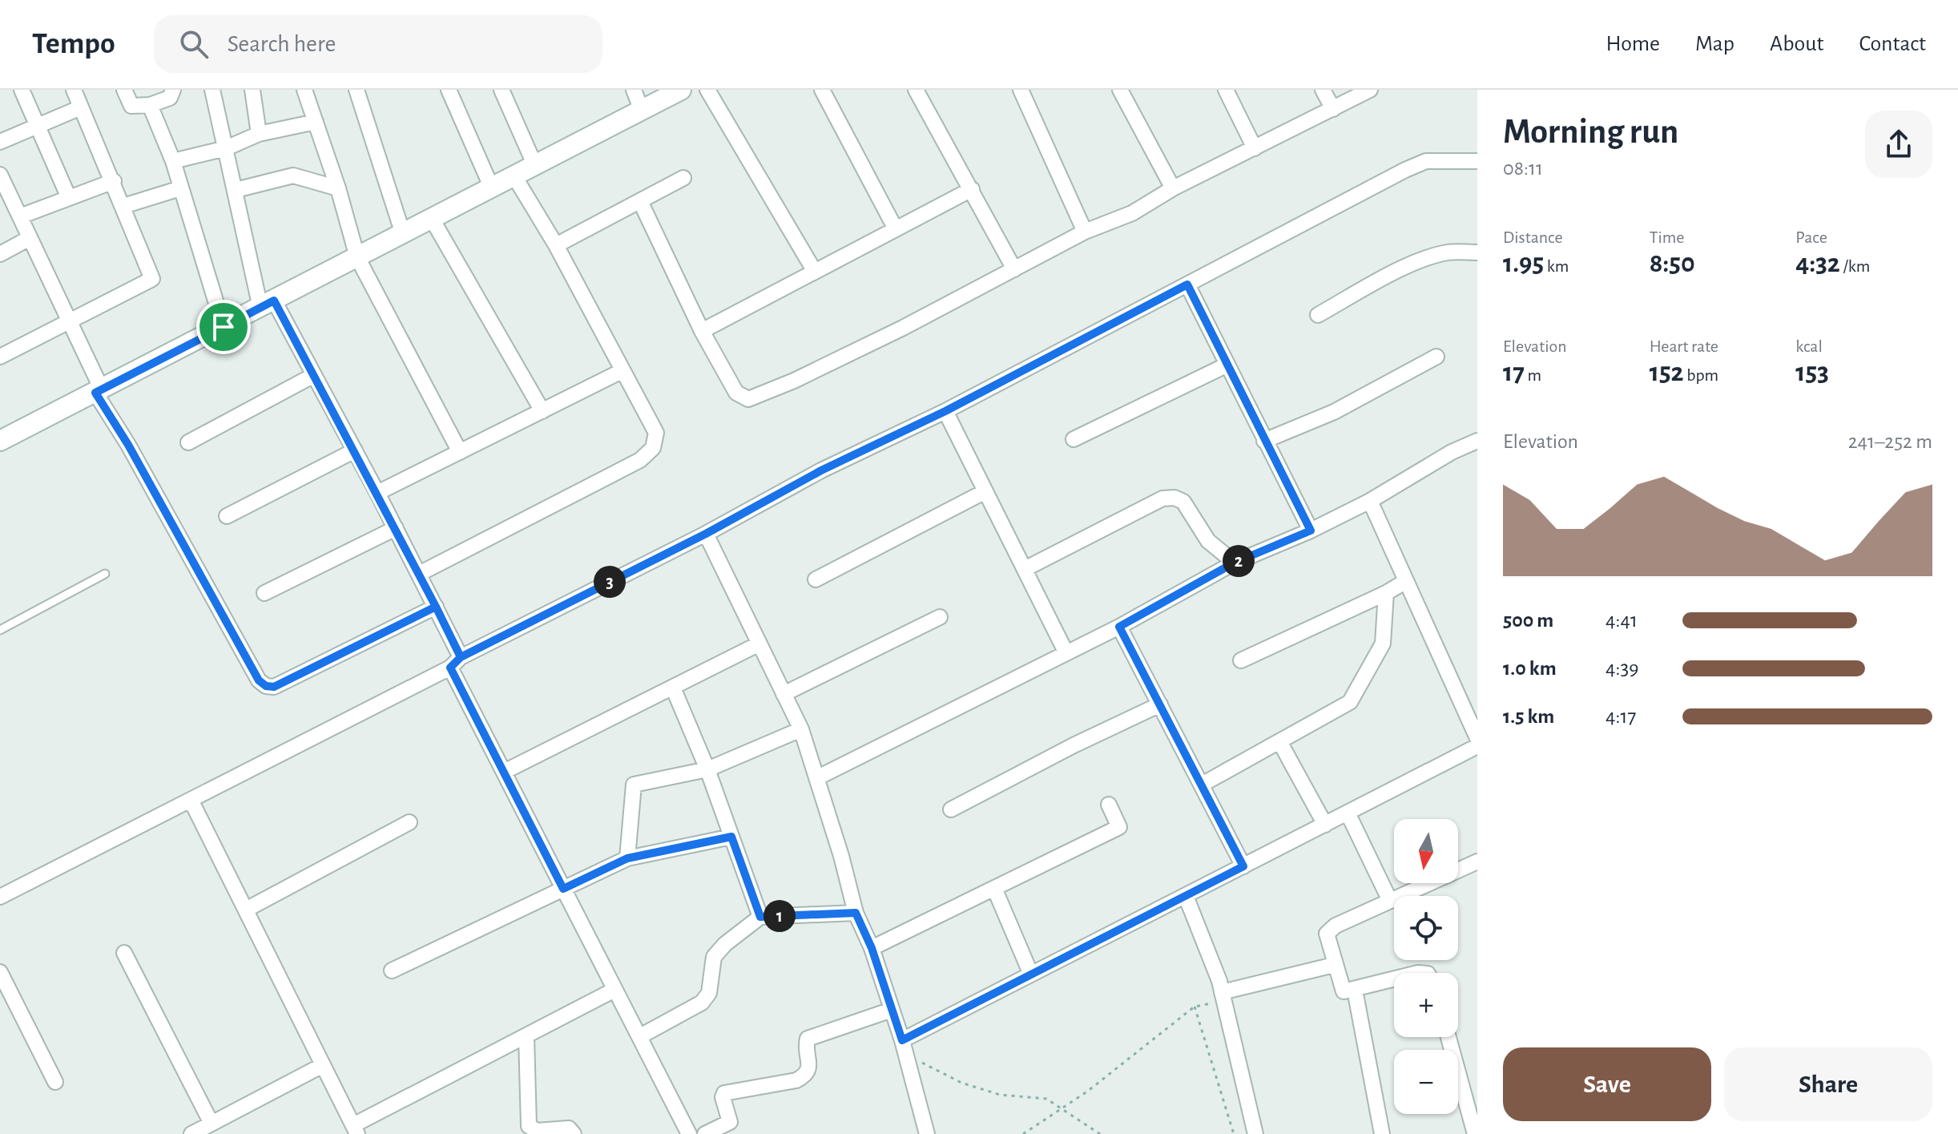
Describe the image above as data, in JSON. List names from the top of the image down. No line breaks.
{"north":"bottom","page":{"header":"Tempo","search":"Search here","nav":["Home","Map","About","Contact"],"heading":["Morning run","08:11"],"stats":[["Distance","1.95 km"],["Time","8:50"],["Pace","4:32 /km"],["Elevation","17 m"],["Heart rate","152 bpm"],["kcal","153"]],"chart":["Elevation","241–252 m"],"pins":["2","3","1"],"list":[{"name":"500 m","note":"4:41"},{"name":"1.0 km","note":"4:39"},{"name":"1.5 km","note":"4:17"}],"map_buttons":["+","−"],"buttons":["Save","Share"]}}
